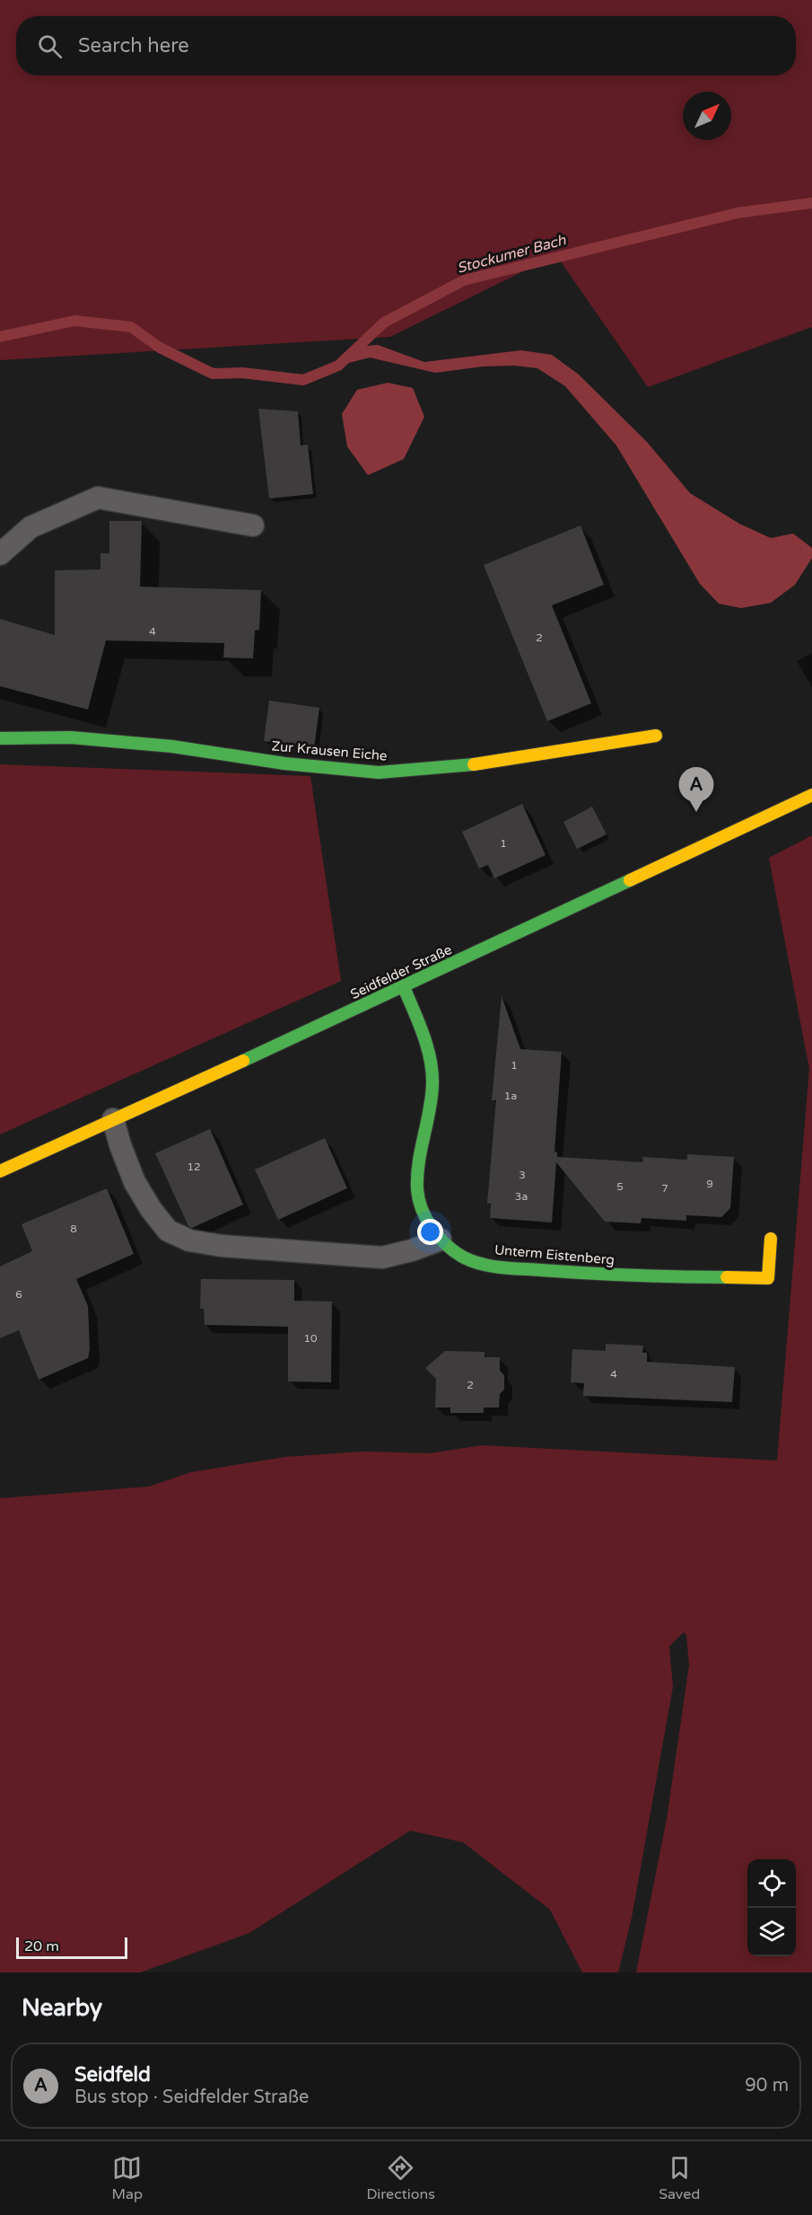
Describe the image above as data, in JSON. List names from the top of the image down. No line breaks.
{"streets":{"street":["Zur Krausen Eiche","Seidfelder Straße","Unterm Eistenberg"]},"crossings":[["Seidfelder Straße","Unterm Eistenberg"]],"water":["Stockumer Bach"],"house_numbers":["4","2","1","1","1a","12","3","9","5","7","3a","8","6","10","4","2"],"scale_bar":"20 m","north":"top right","page":{"search":"Search here","pins":"A","scale":"20 m","heading":"Nearby","list":[{"mark":"A","name":"Seidfeld","note":"Bus stop · Seidfelder Straße","value":"90 m"}],"nav":["Map","Directions","Saved"]}}
